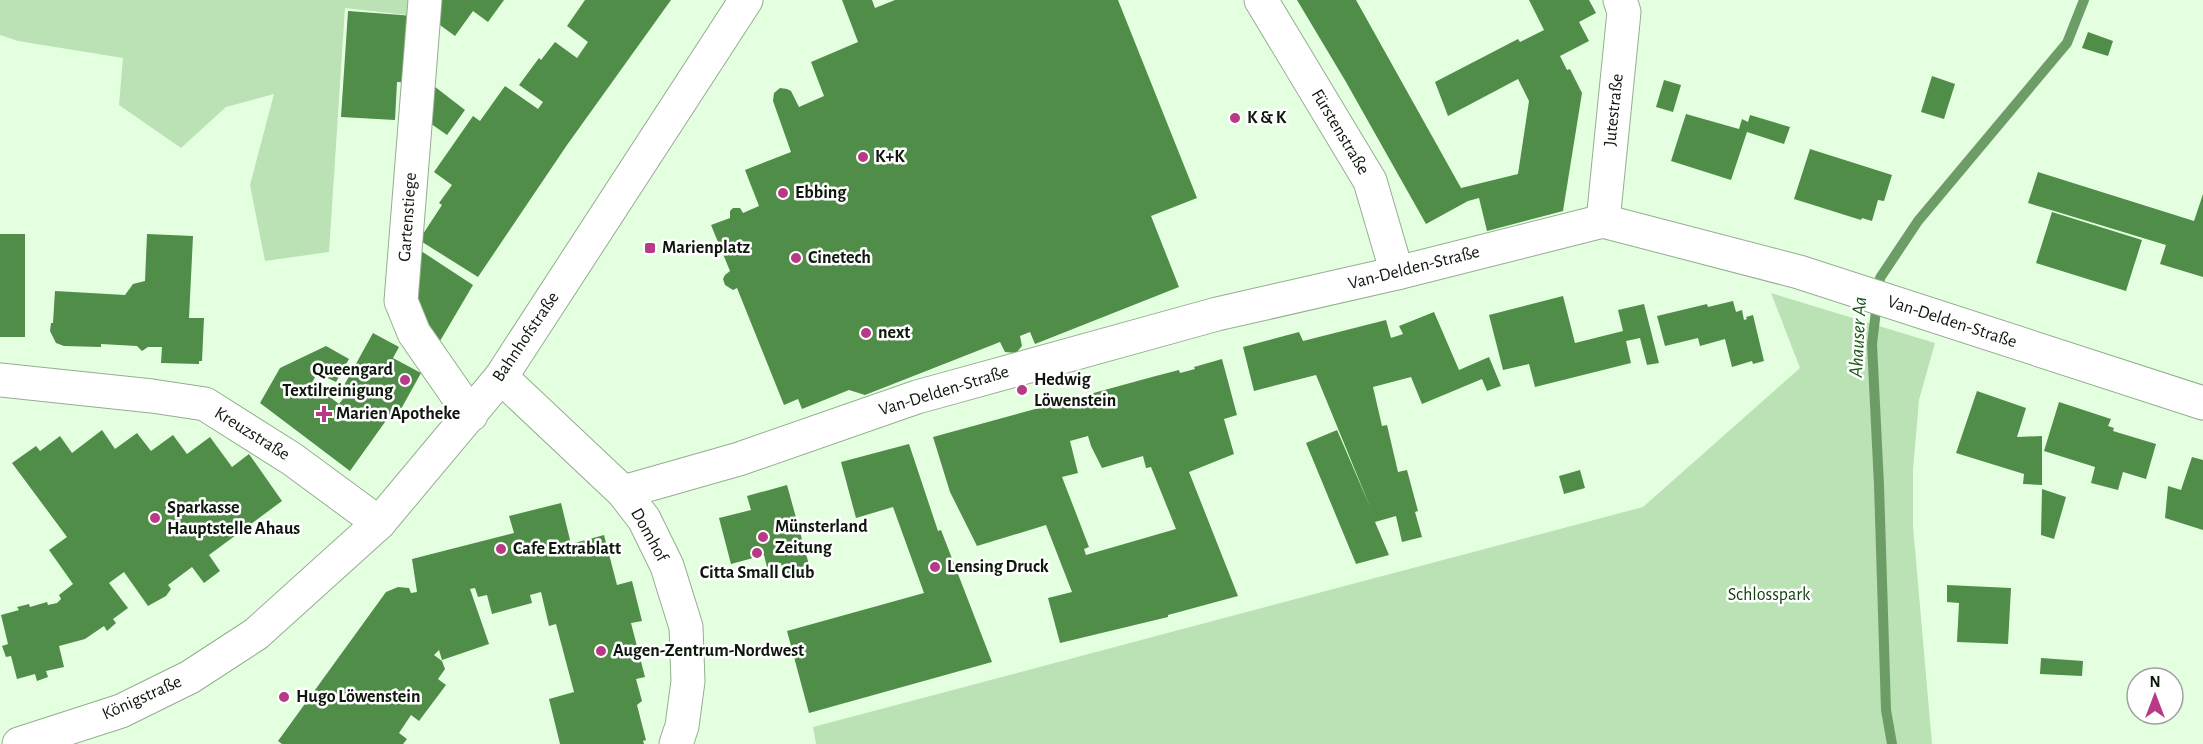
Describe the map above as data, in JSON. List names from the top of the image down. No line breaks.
{"streets":{"street":["Jutestraße","Fürstenstraße","Gartenstiege","Van-Delden-Straße","Bahnhofstraße","Kreuzstraße","Domhof","Königstraße"]},"crossings":[["Jutestraße","Van-Delden-Straße"],["Fürstenstraße","Van-Delden-Straße"],["Gartenstiege","Bahnhofstraße"],["Van-Delden-Straße","Domhof"],["Bahnhofstraße","Kreuzstraße"],["Bahnhofstraße","Domhof"],["Bahnhofstraße","Königstraße"]],"water":["Ahauser Aa"],"parks":["Schlosspark"],"places":{"other":["K & K","K+K","Ebbing","Cinetech","next","Queengard Textilreinigung","Hedwig Löwenstein","Sparkasse Hauptstelle Ahaus","Münsterland Zeitung","Cafe Extrablatt","Citta Small Club","Lensing Druck","Augen-Zentrum-Nordwest","Hugo Löwenstein"],"transit":["Marienplatz"],"health":["Marien Apotheke"]},"north":"top"}
